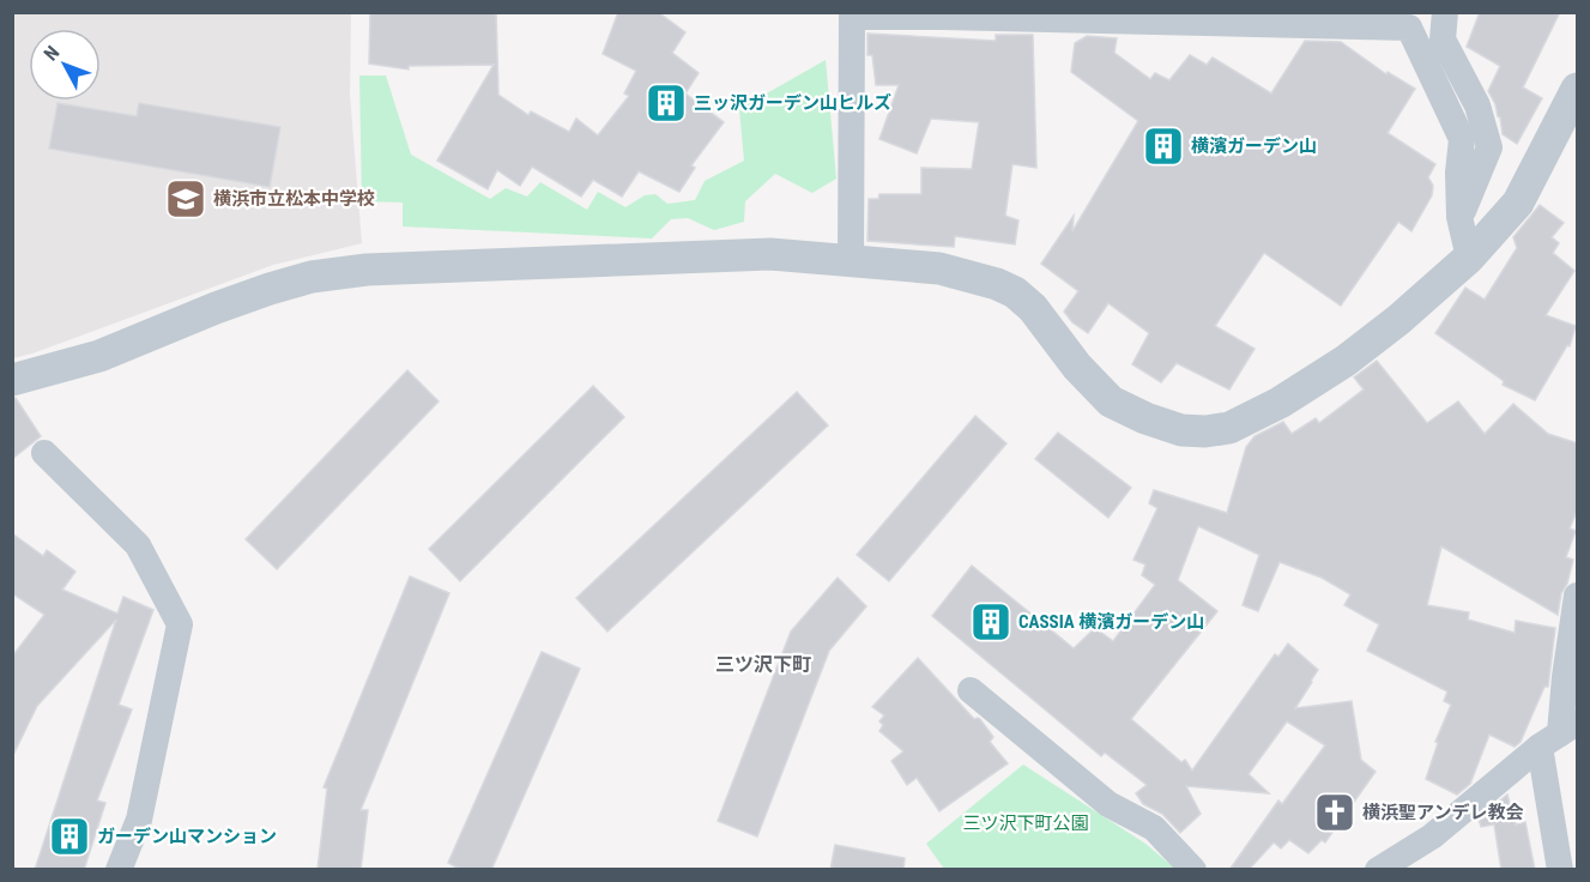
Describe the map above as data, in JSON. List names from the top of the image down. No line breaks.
{"districts":["三ツ沢下町"],"parks":["三ツ沢下町公園"],"places":{"building":["三ッ沢ガーデン山ヒルズ","横濱ガーデン山","CASSIA 横濱ガーデン山","ガーデン山マンション"],"school or university":["横浜市立松本中学校"],"church":["横浜聖アンデレ教会"]},"north":"top left"}
